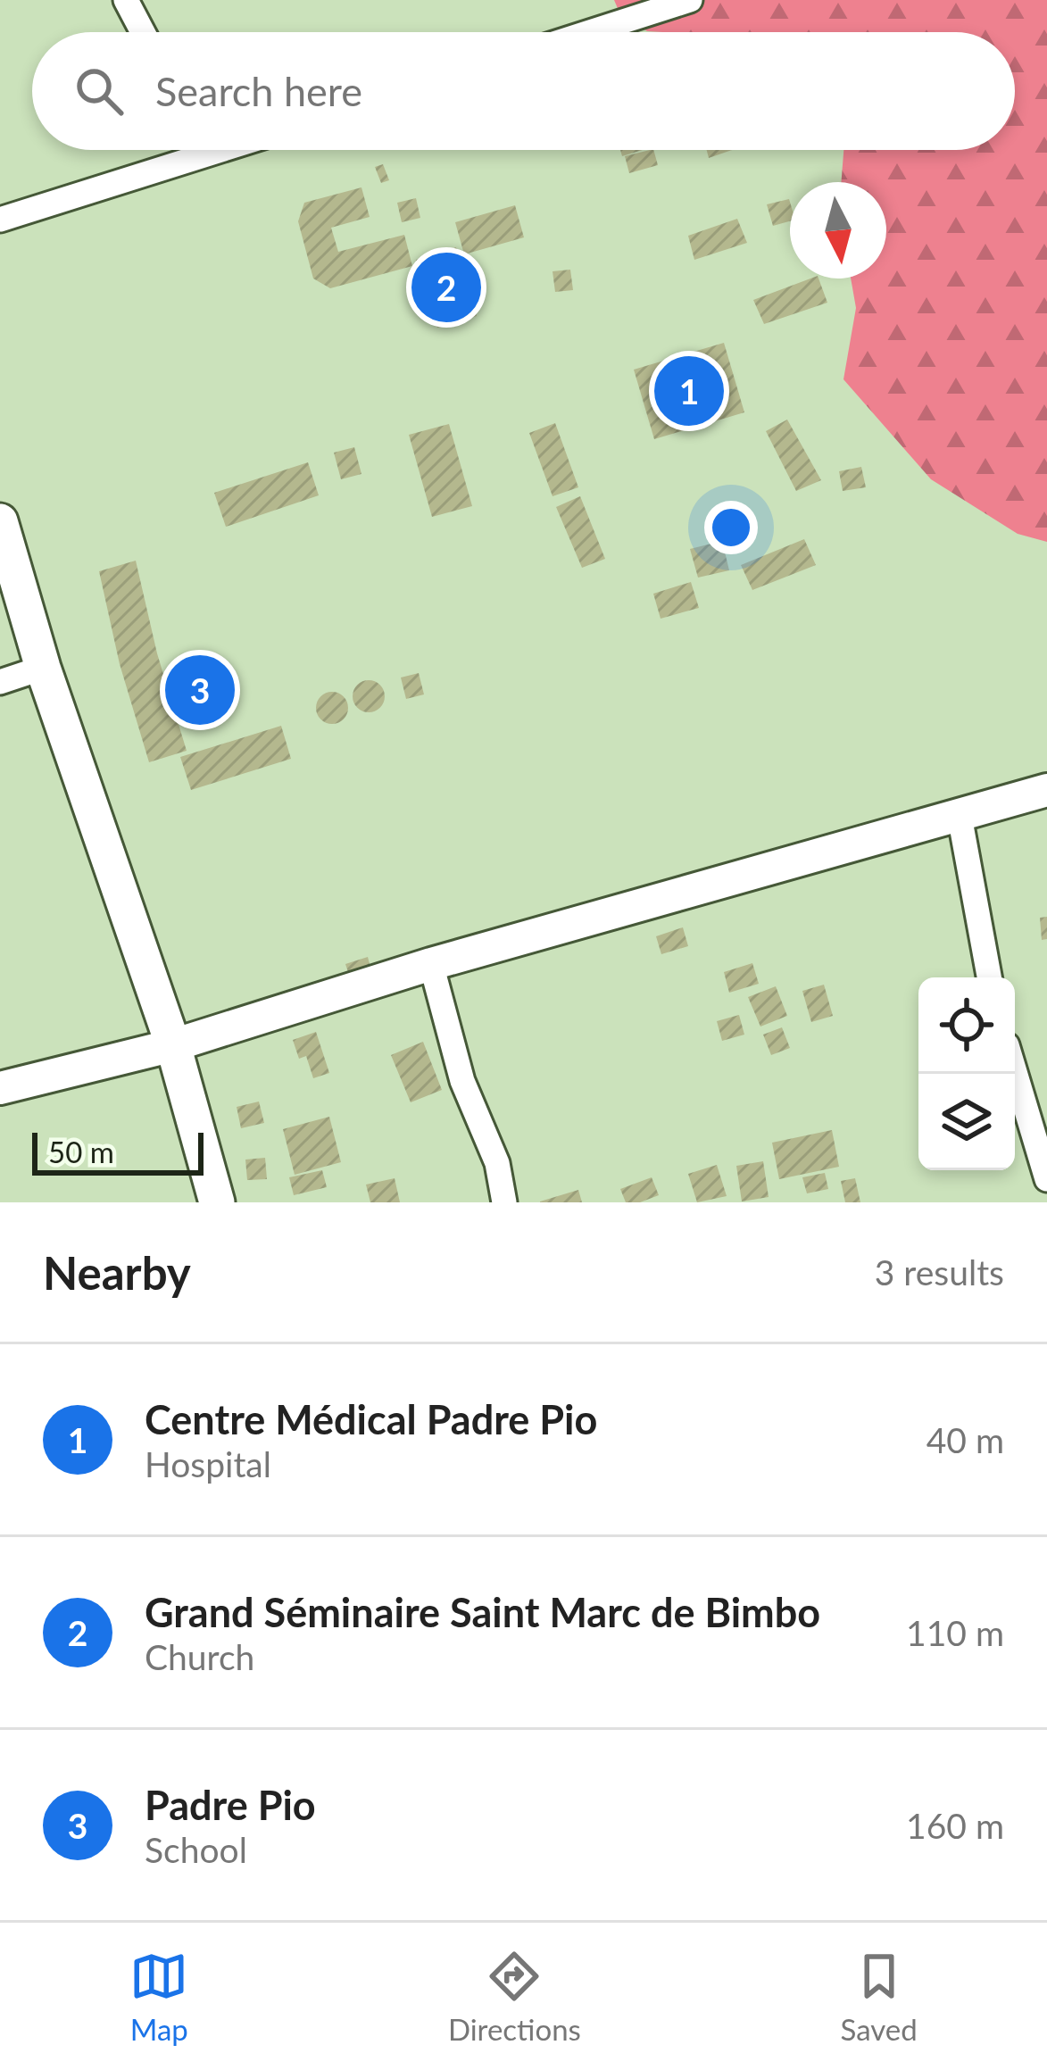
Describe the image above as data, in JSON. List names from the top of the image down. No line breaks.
{"scale_bar":"50 m","north":"bottom","page":{"search":"Search here","pins":["2","1","3"],"scale":"50 m","heading":["Nearby","3 results"],"list":[{"mark":"1","name":"Centre Médical Padre Pio","note":"Hospital","value":"40 m"},{"mark":"2","name":"Grand Séminaire Saint Marc de Bimbo","note":"Church","value":"110 m"},{"mark":"3","name":"Padre Pio","note":"School","value":"160 m"}],"nav":["Map","Directions","Saved"]}}
